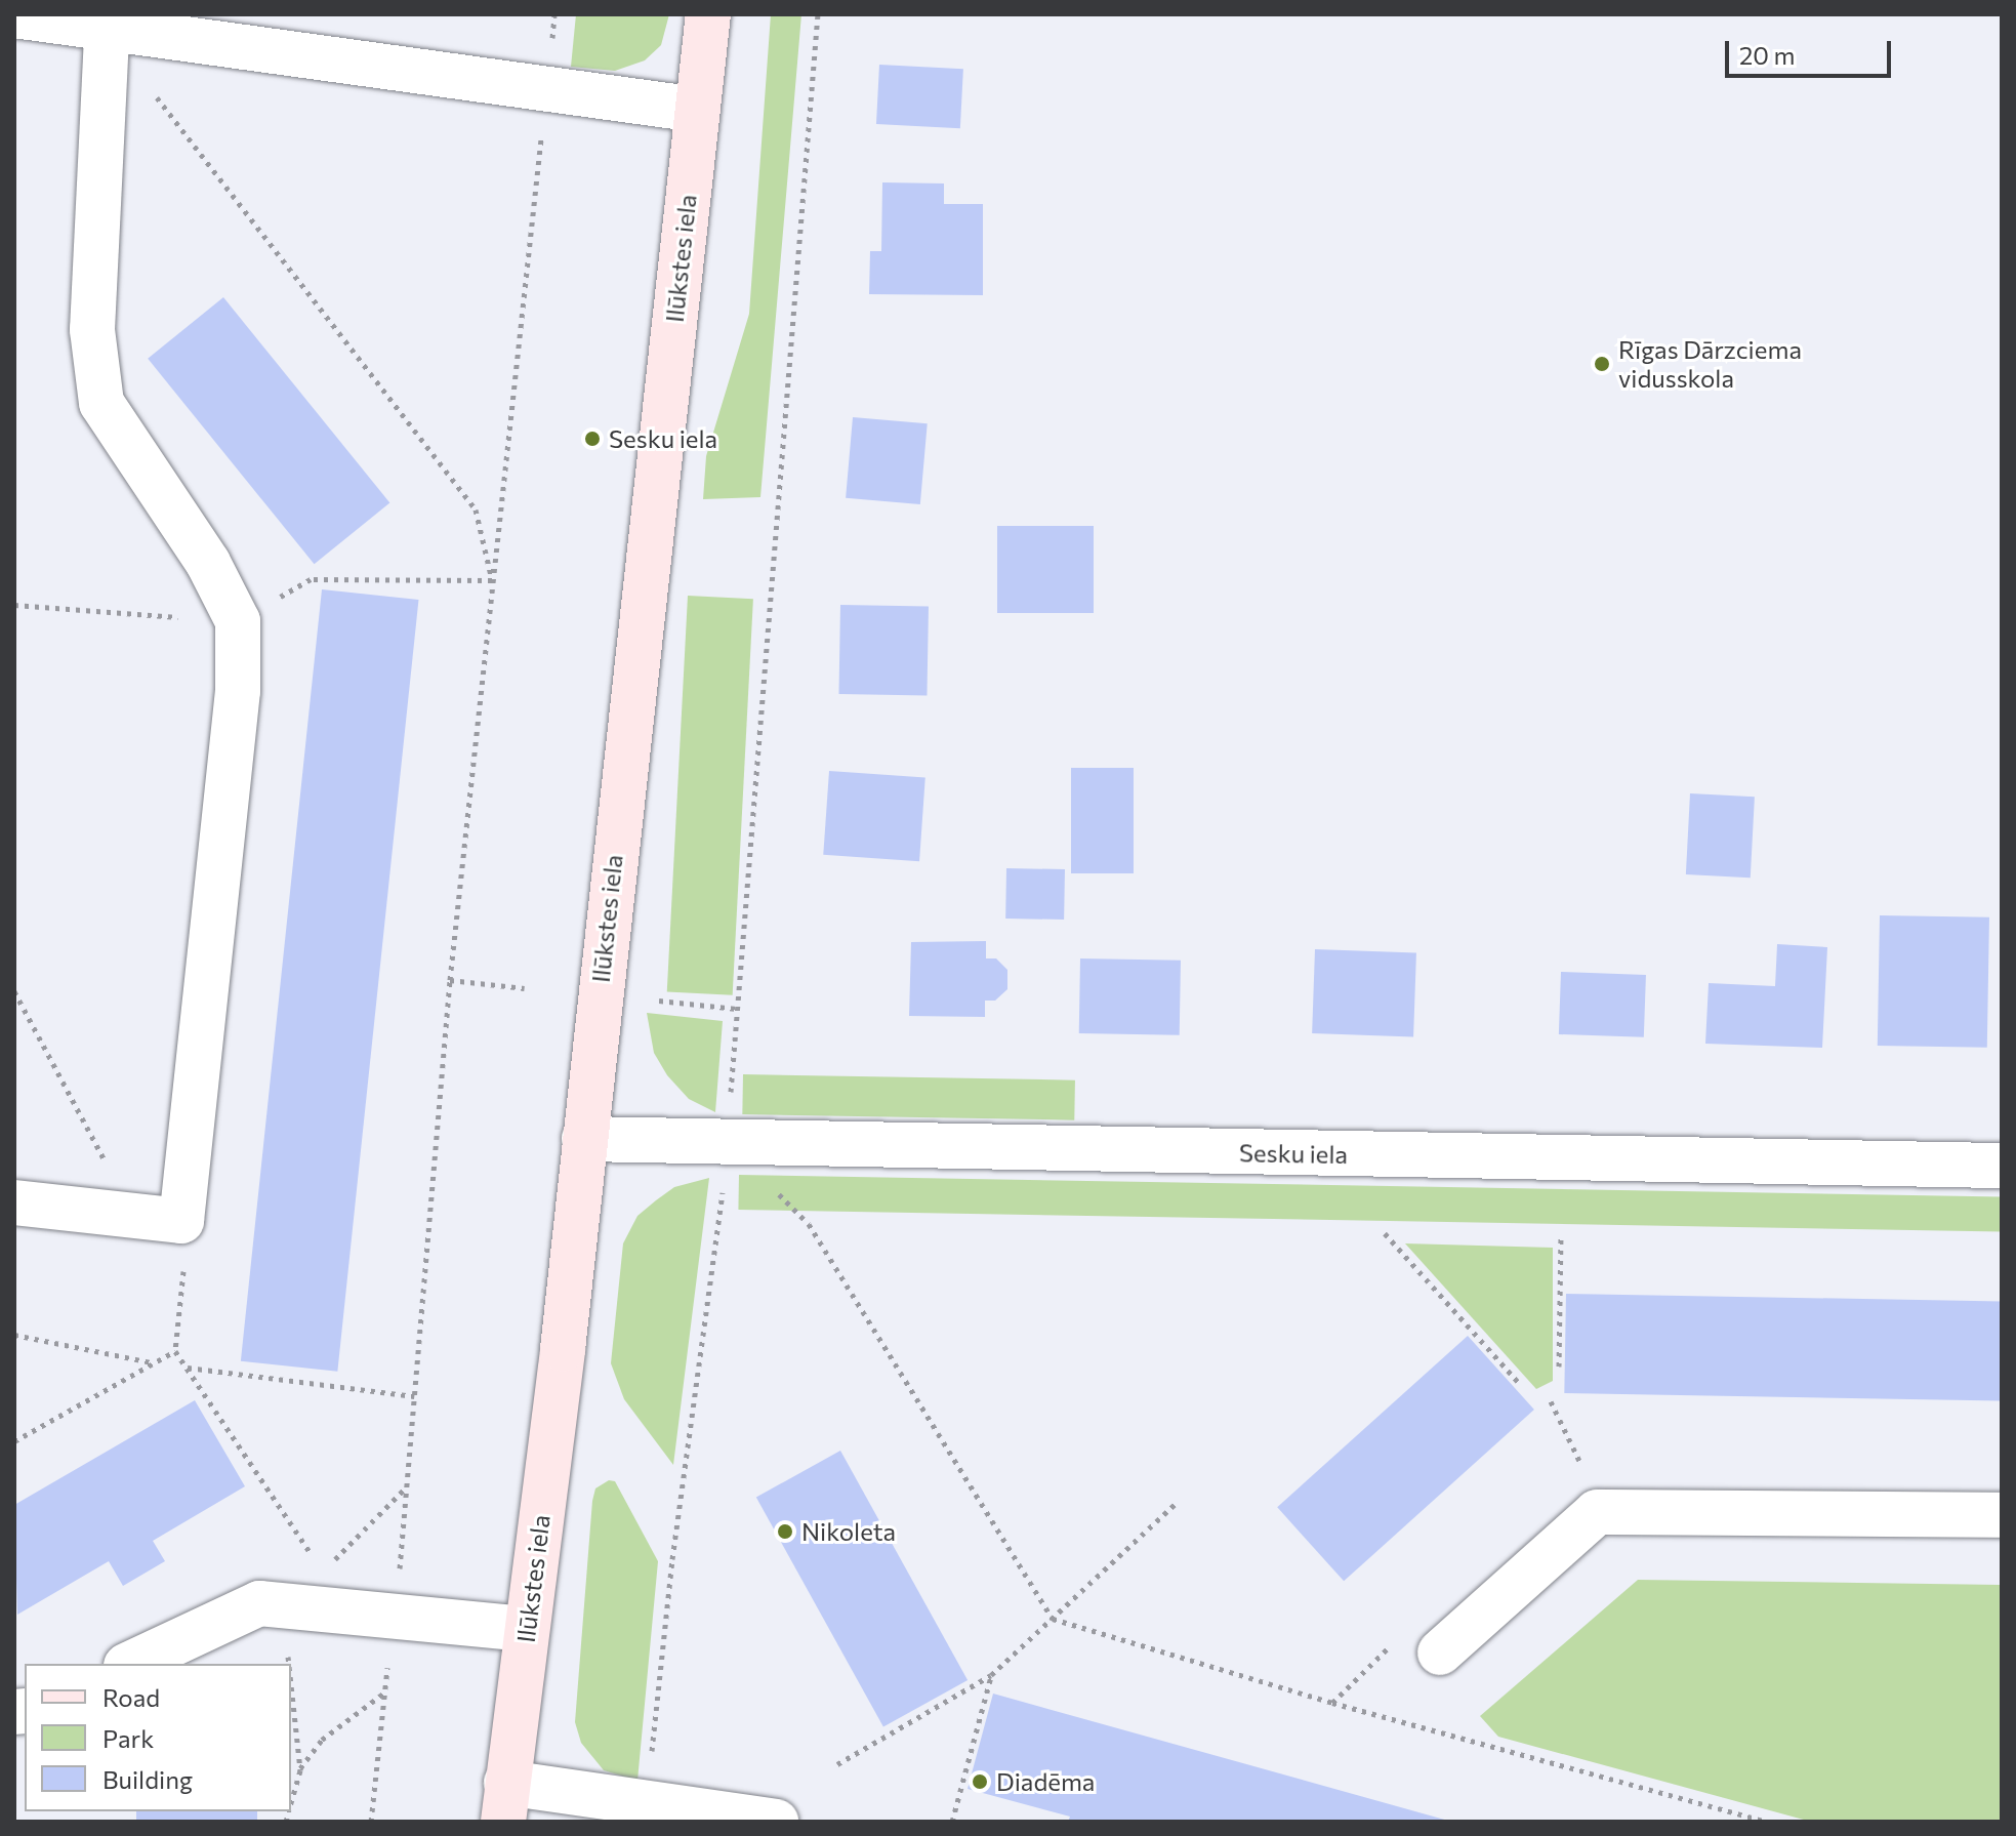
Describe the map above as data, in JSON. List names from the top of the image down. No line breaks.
{"streets":{"street":["Ilūkstes iela","Sesku iela"]},"crossings":[["Ilūkstes iela","Sesku iela"]],"places":["Rīgas Dārzciema vidusskola","Sesku iela","Nikoleta","Diadēma"],"legend":["Road","Park","Building"],"scale_bar":"20 m"}
